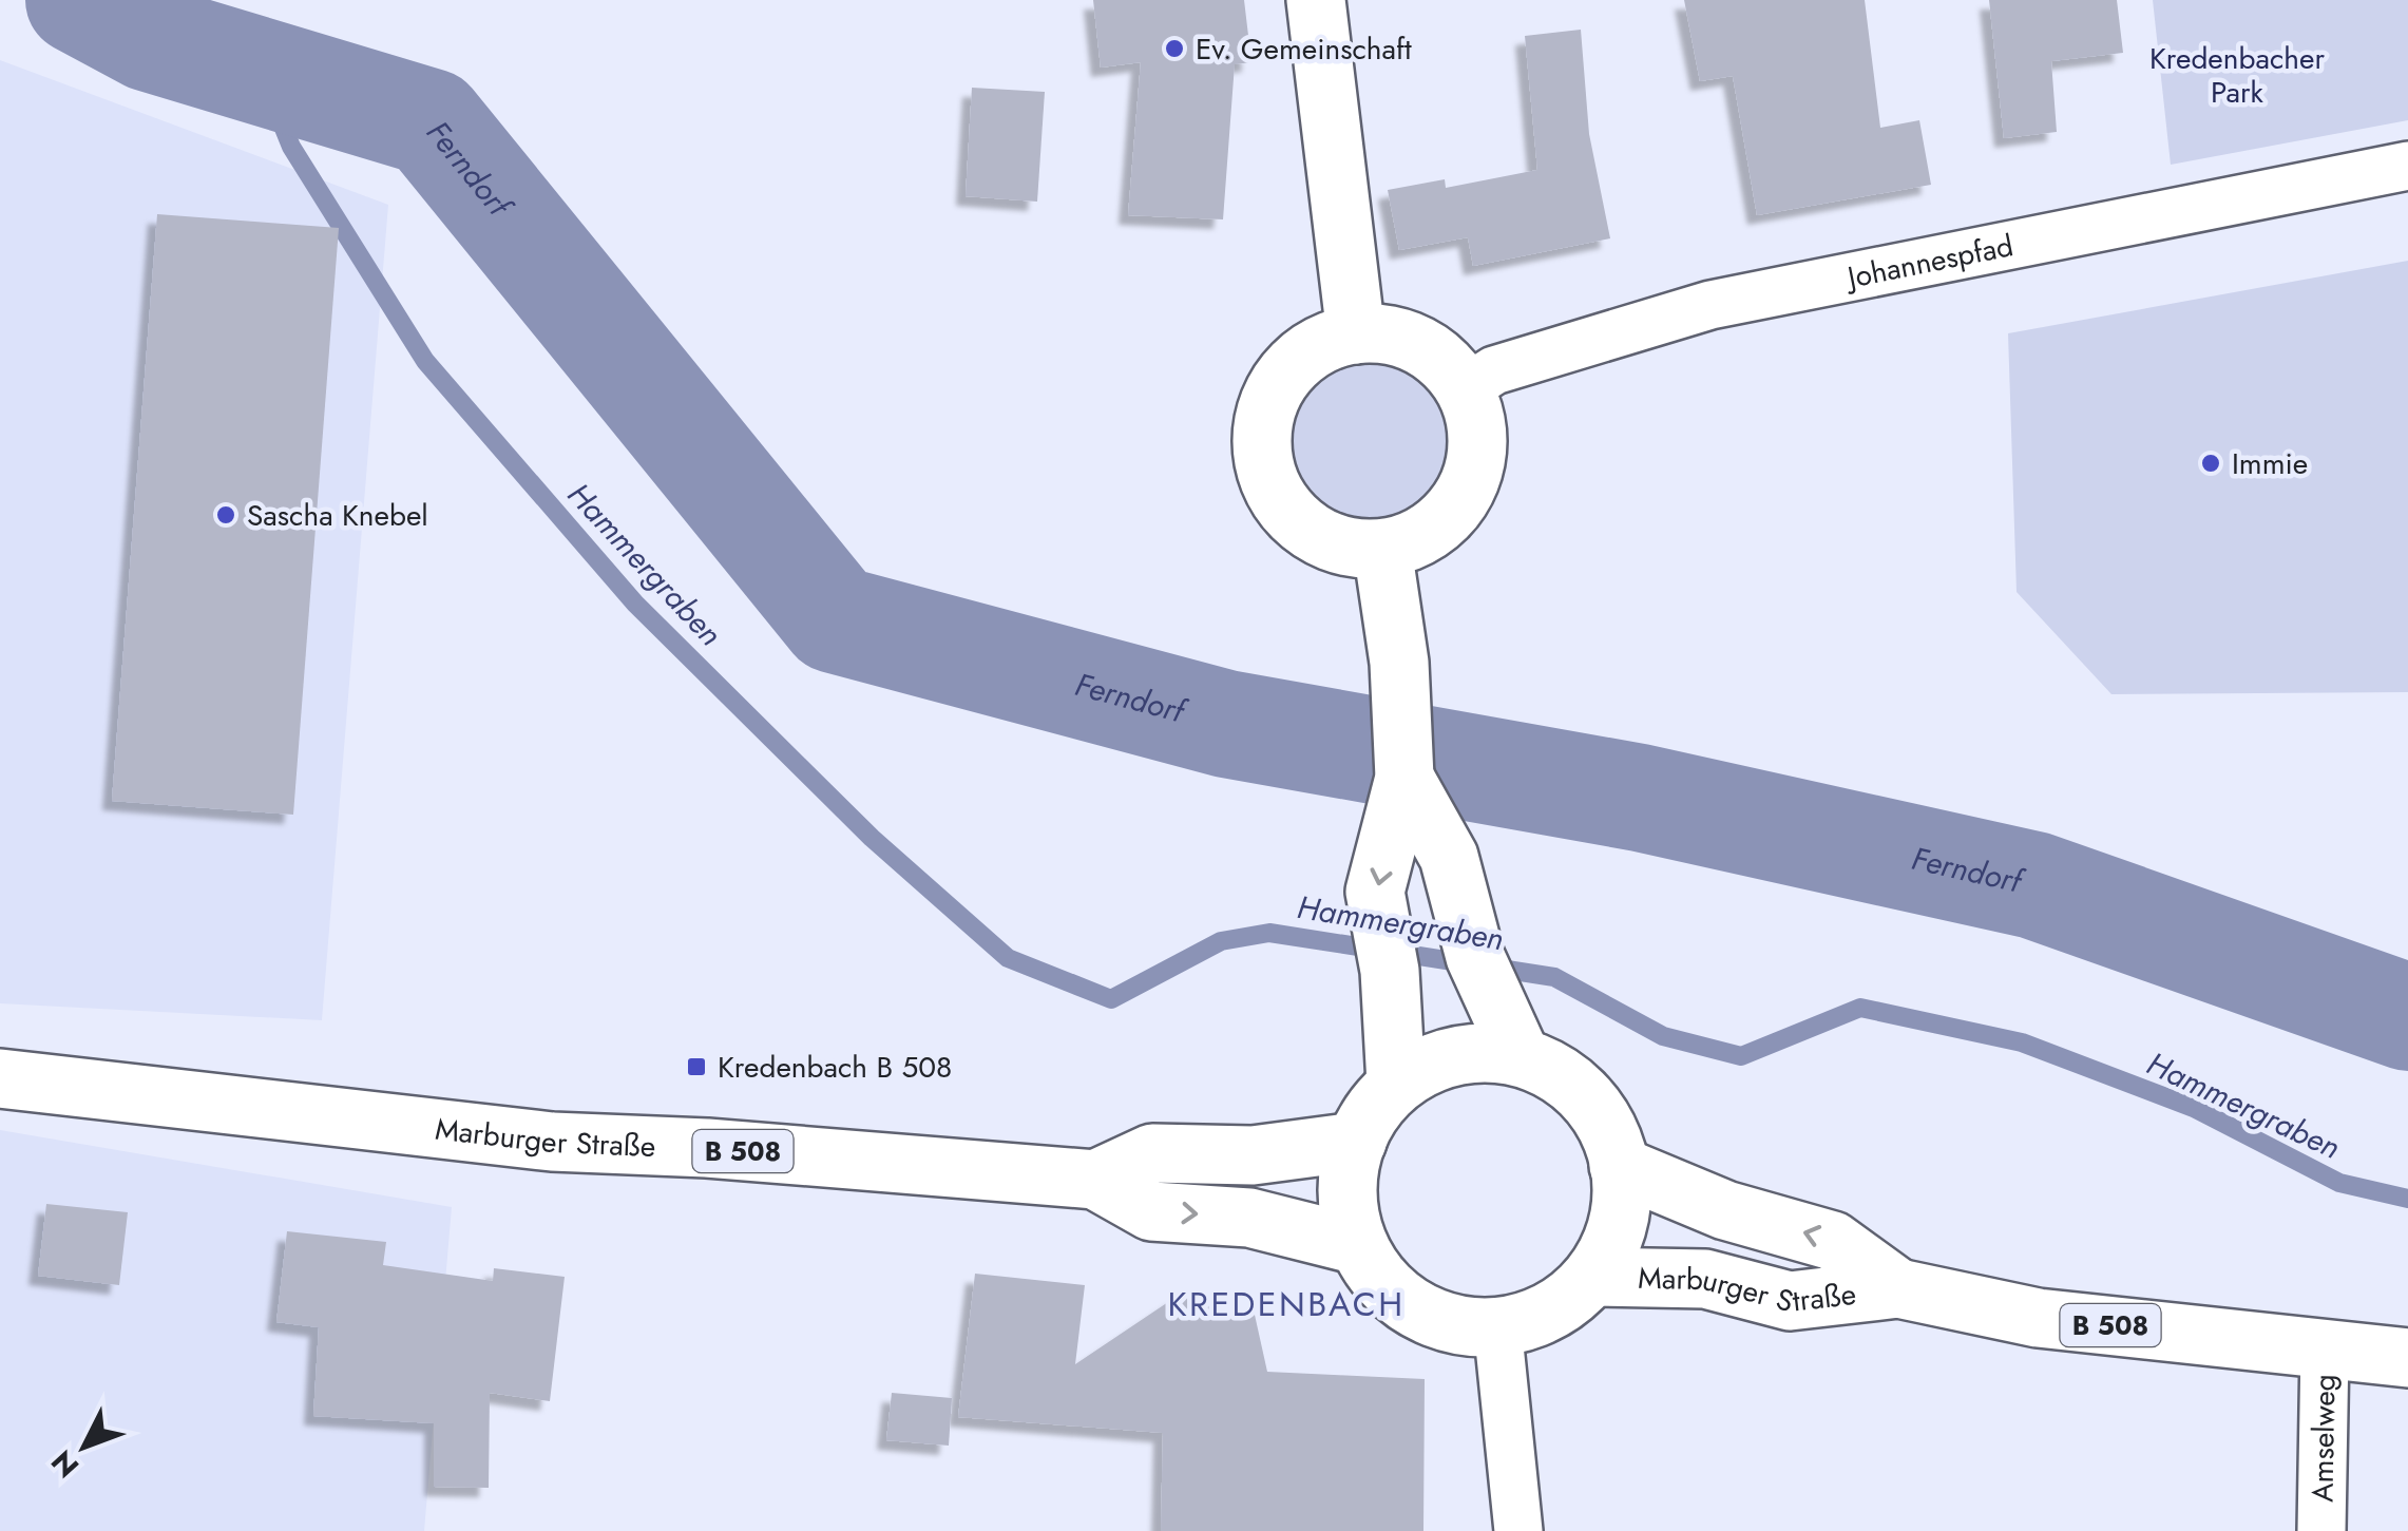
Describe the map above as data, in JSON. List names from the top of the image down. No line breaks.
{"streets":{"main road":["Marburger Straße","B 508"],"street":["Johannespfad","Amselweg"]},"crossings":[["Marburger Straße","Amselweg"]],"districts":["KREDENBACH"],"water":["Ferndorf","Hammergraben"],"parks":["Kredenbacher Park"],"places":{"other":["Ev. Gemeinschaft","Immie","Sascha Knebel"],"transit":["Kredenbach B 508"]},"north":"bottom left"}
